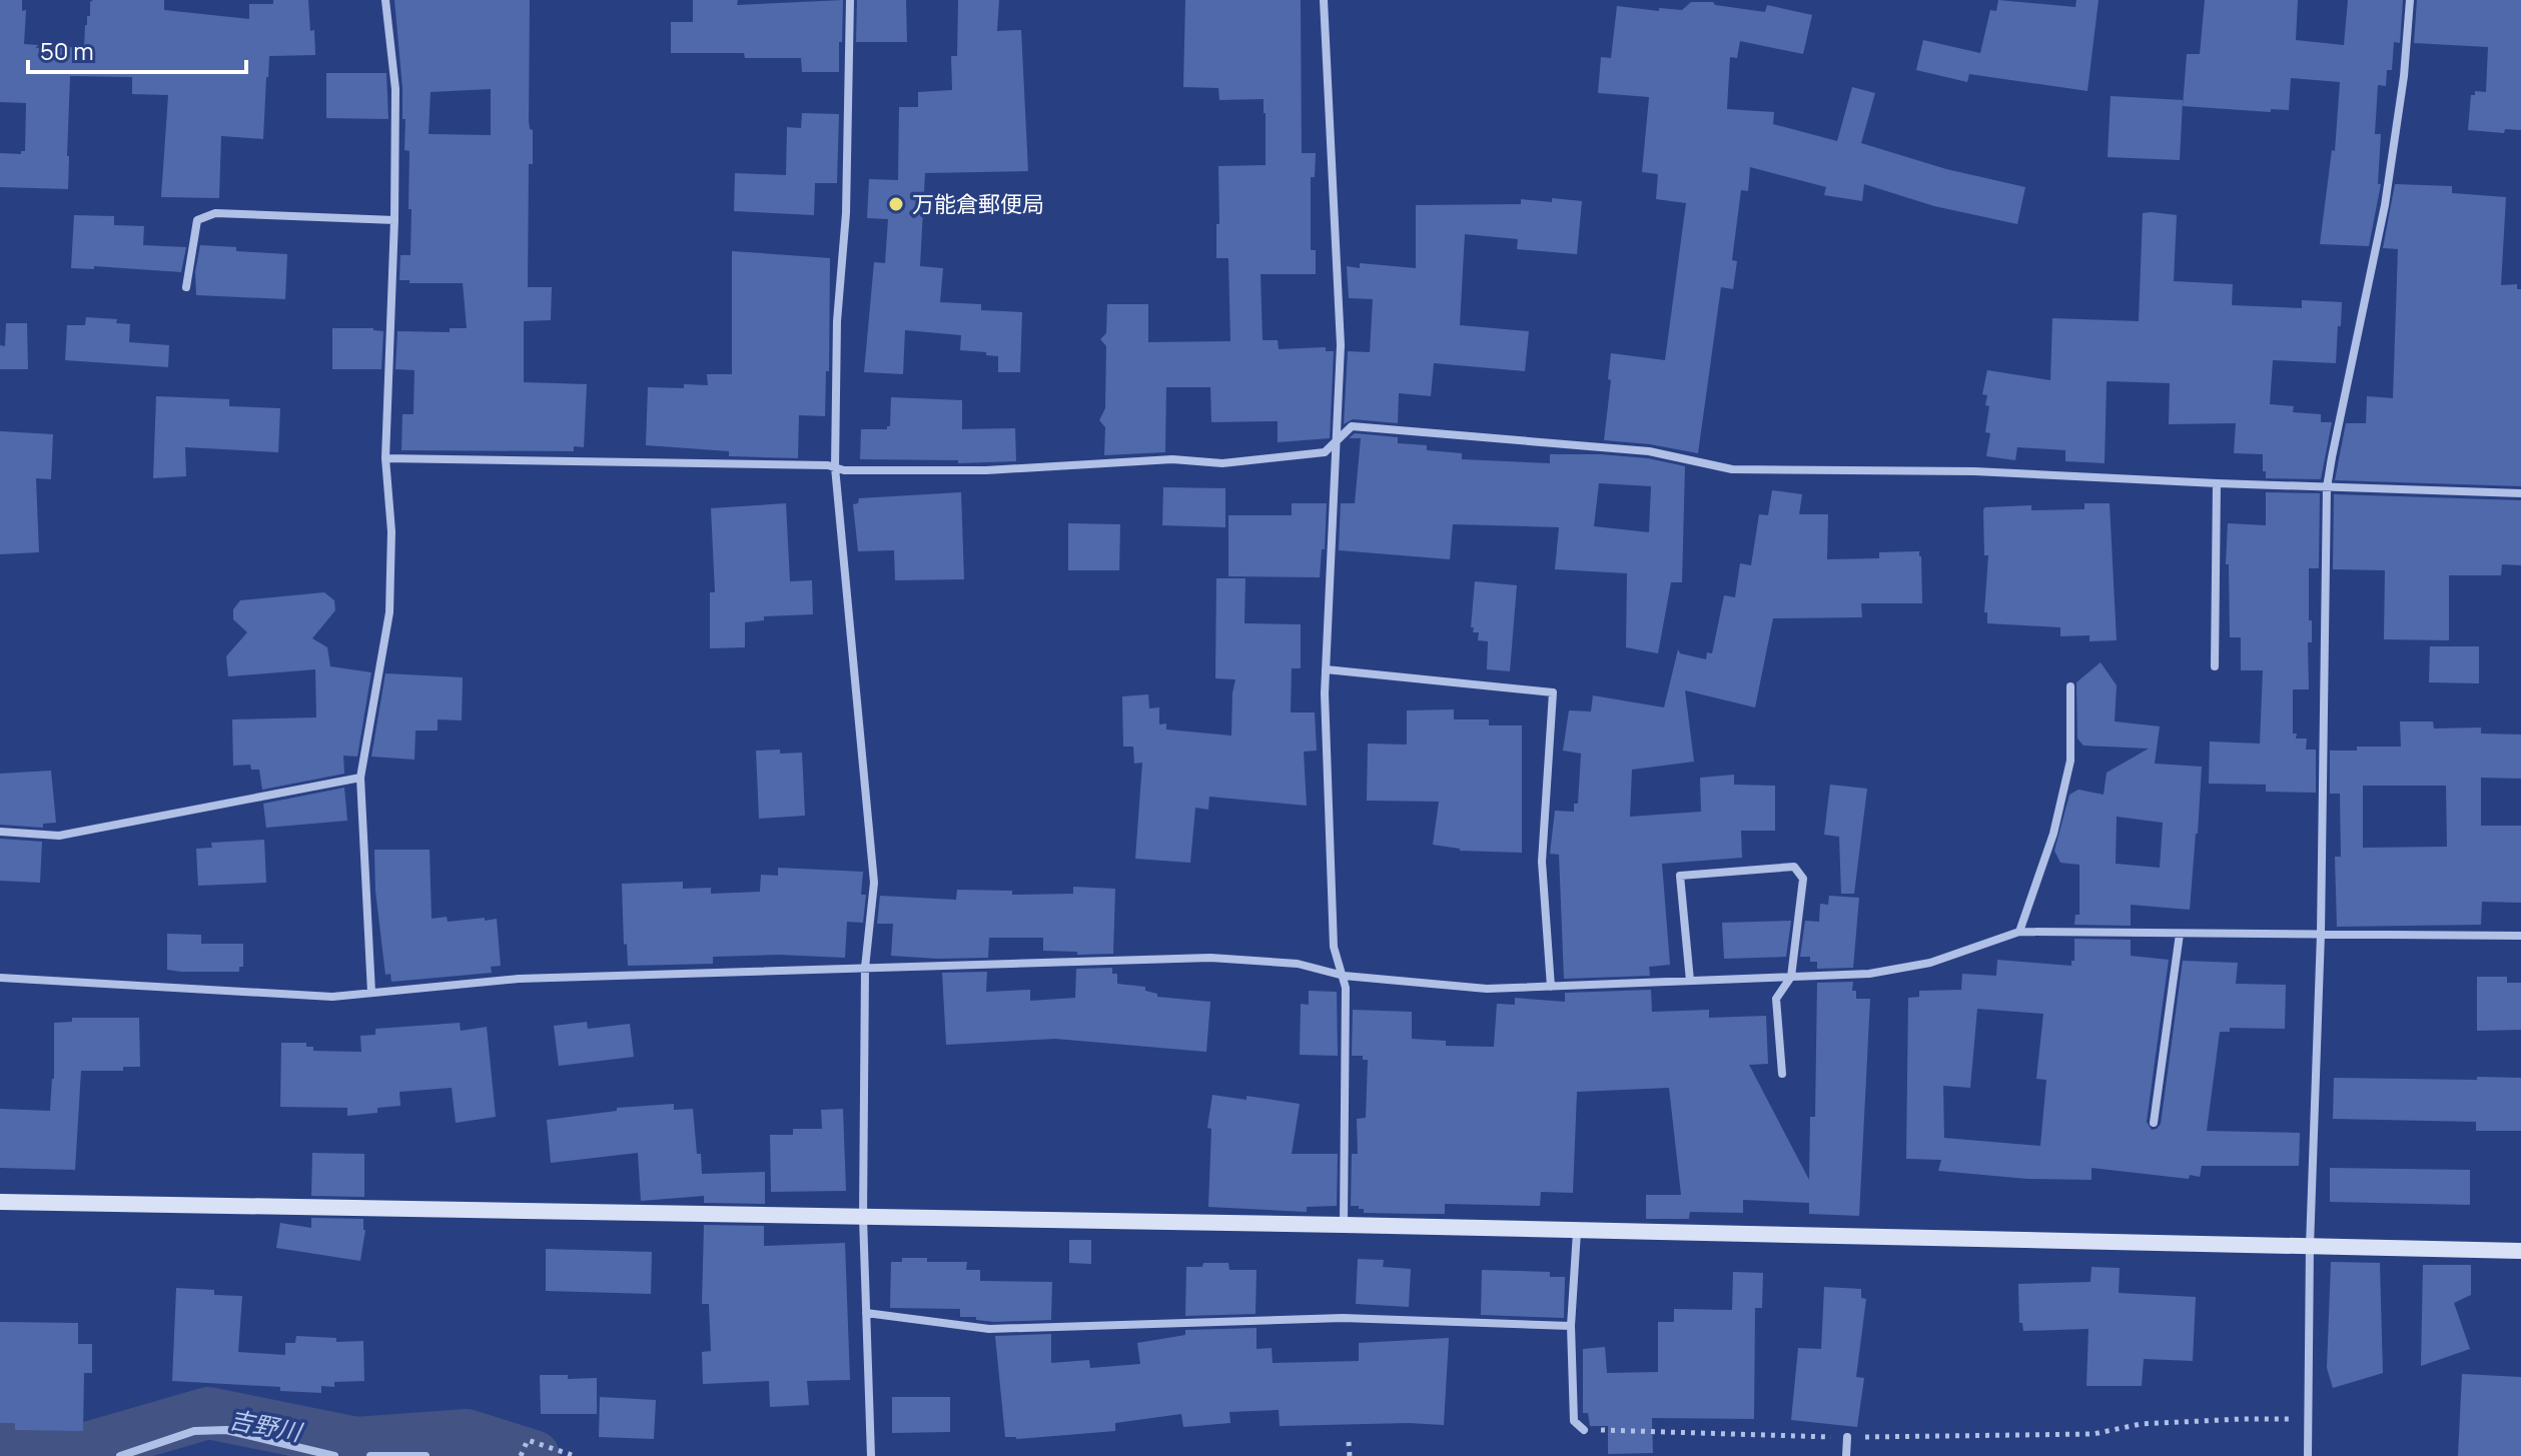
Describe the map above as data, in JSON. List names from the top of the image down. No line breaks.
{"water":["吉野川"],"places":["万能倉郵便局"],"scale_bar":"50 m"}
